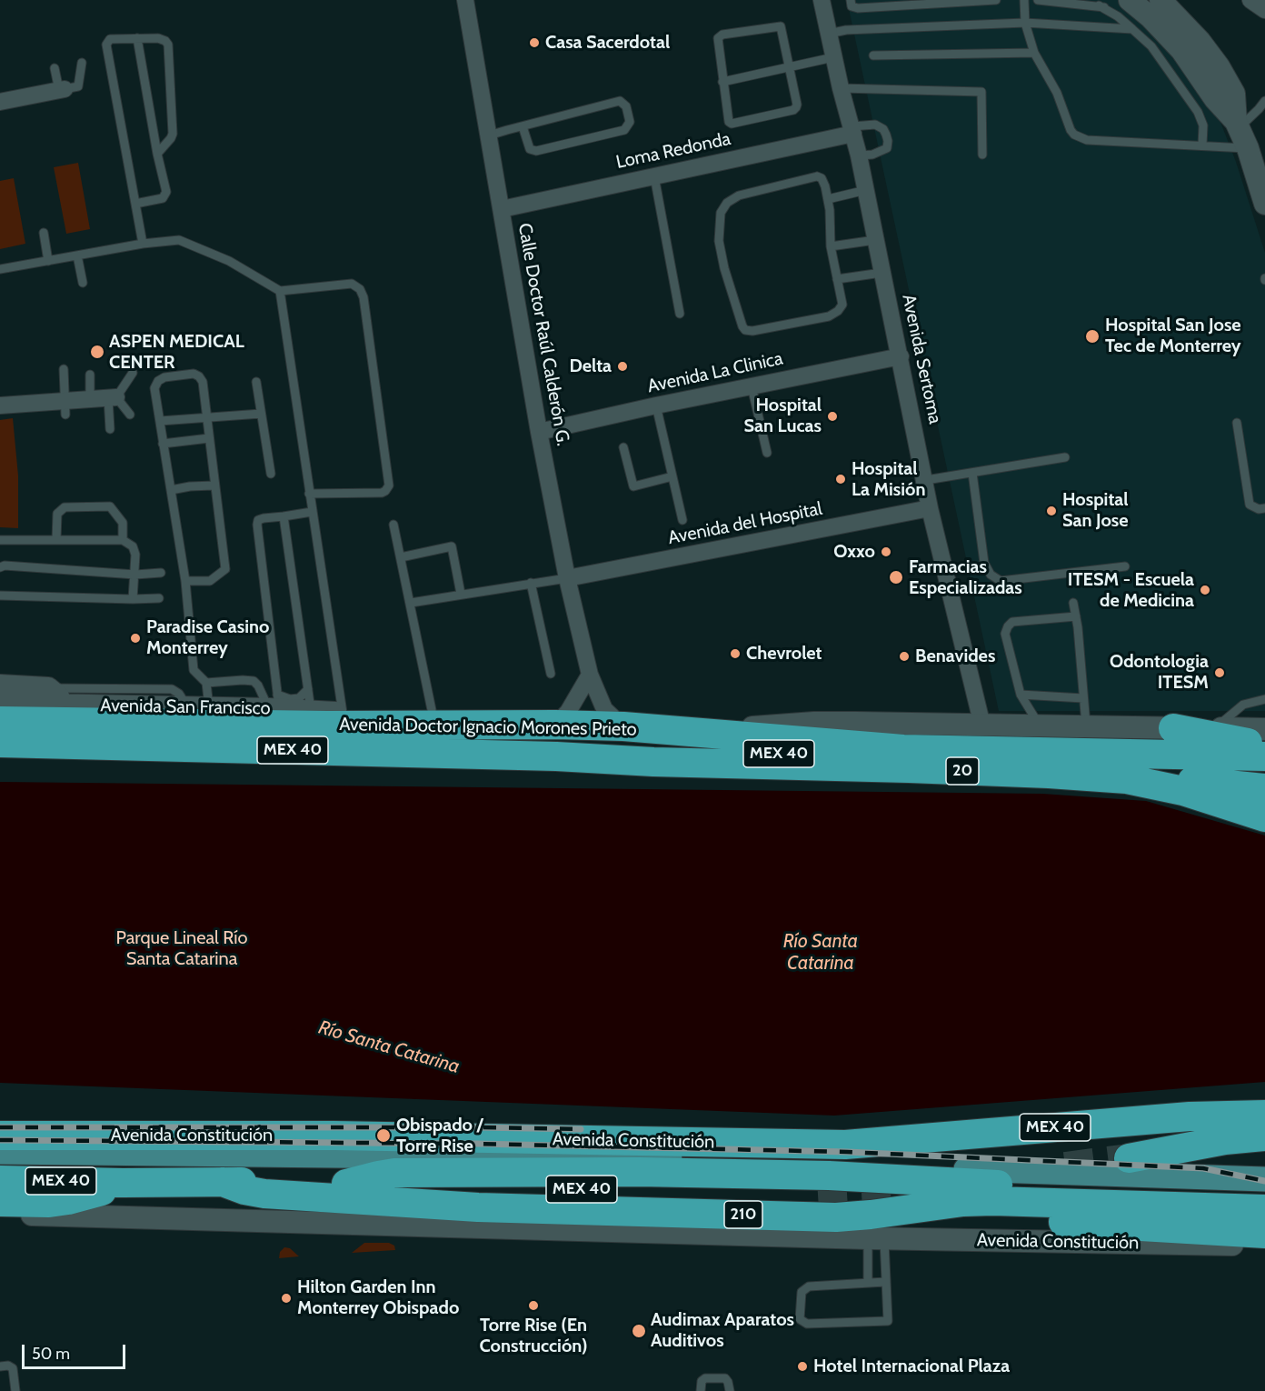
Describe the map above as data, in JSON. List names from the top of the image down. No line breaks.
{"streets":{"highway":["Avenida Doctor Ignacio Morones Prieto","MEX 40","20","Avenida Constitución","210"],"street":["Loma Redonda","Calle Doctor Raúl Calderón G.","Avenida Sertoma","Avenida La Clinica","Avenida del Hospital","Avenida San Francisco"]},"crossings":[["Loma Redonda","Calle Doctor Raúl Calderón G."],["Loma Redonda","Avenida Sertoma"],["Calle Doctor Raúl Calderón G.","Avenida La Clinica"],["Calle Doctor Raúl Calderón G.","Avenida del Hospital"],["Calle Doctor Raúl Calderón G.","Avenida Doctor Ignacio Morones Prieto"],["Avenida Sertoma","Avenida La Clinica"],["Avenida Sertoma","Avenida del Hospital"],["Avenida San Francisco","Avenida Doctor Ignacio Morones Prieto"],["Avenida Doctor Ignacio Morones Prieto","MEX 40"],["MEX 40","210"]],"water":["Río Santa Catarina"],"parks":["Parque Lineal Río Santa Catarina"],"places":["Casa Sacerdotal","Hospital San Jose Tec de Monterrey","ASPEN MEDICAL CENTER","Delta","Hospital San Lucas","Hospital La Misión","Hospital San Jose","Oxxo","Farmacias Especializadas","ITESM - Escuela de Medicina","Paradise Casino Monterrey","Chevrolet","Benavides","Odontologia ITESM","Obispado / Torre Rise","Hilton Garden Inn Monterrey Obispado","Torre Rise (En Construcción)","Audimax Aparatos Auditivos","Hotel Internacional Plaza"],"scale_bar":"50 m"}
